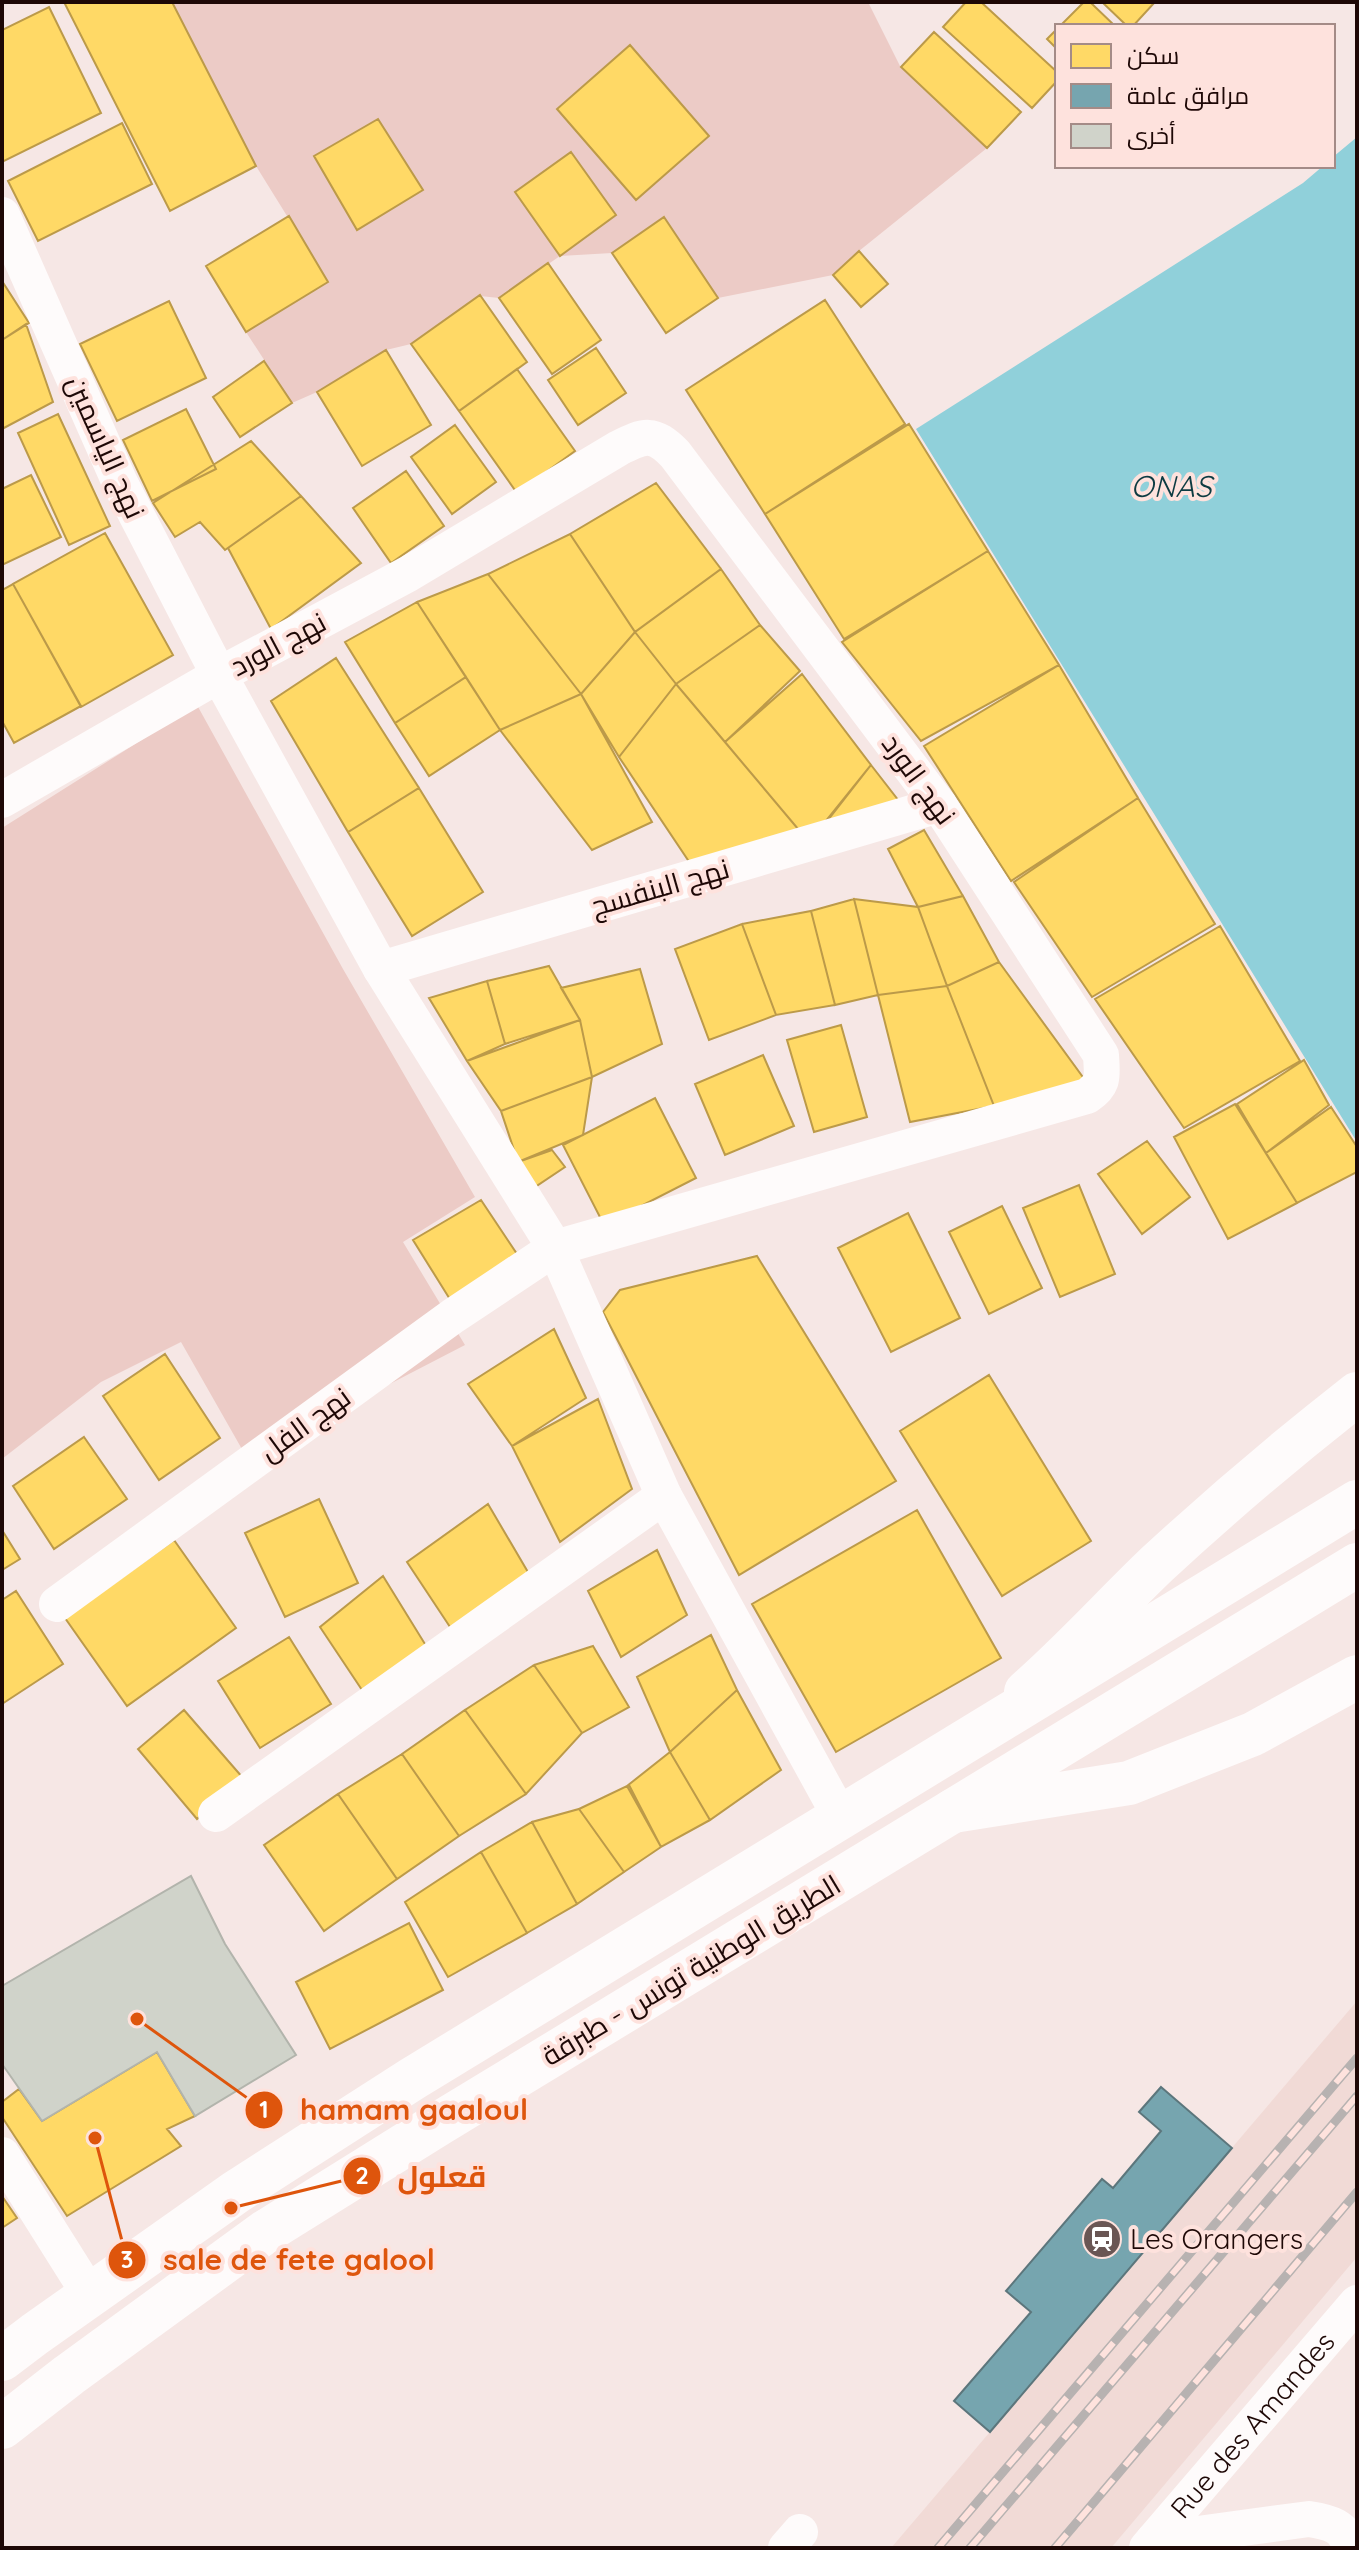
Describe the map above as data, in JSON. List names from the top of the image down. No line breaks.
{"streets":{"main road":["الطريق الوطنية تونس - طبرقة"],"street":["نهج الياسمين","نهج الورد","نهج البنفسج","نهج الفل","Rue des Amandes"]},"crossings":[["نهج الياسمين","نهج الورد"],["نهج الياسمين","نهج البنفسج"],["نهج الياسمين","نهج الفل"],["نهج الياسمين","الطريق الوطنية تونس - طبرقة"],["نهج الورد","نهج البنفسج"],["نهج الورد","نهج الفل"]],"water":["ONAS"],"places":{"other":["hamam gaaloul","sale de fete galool","قعلول"],"station":["Les Orangers"]},"legend":["سكن","مرافق عامة","أخرى"]}
